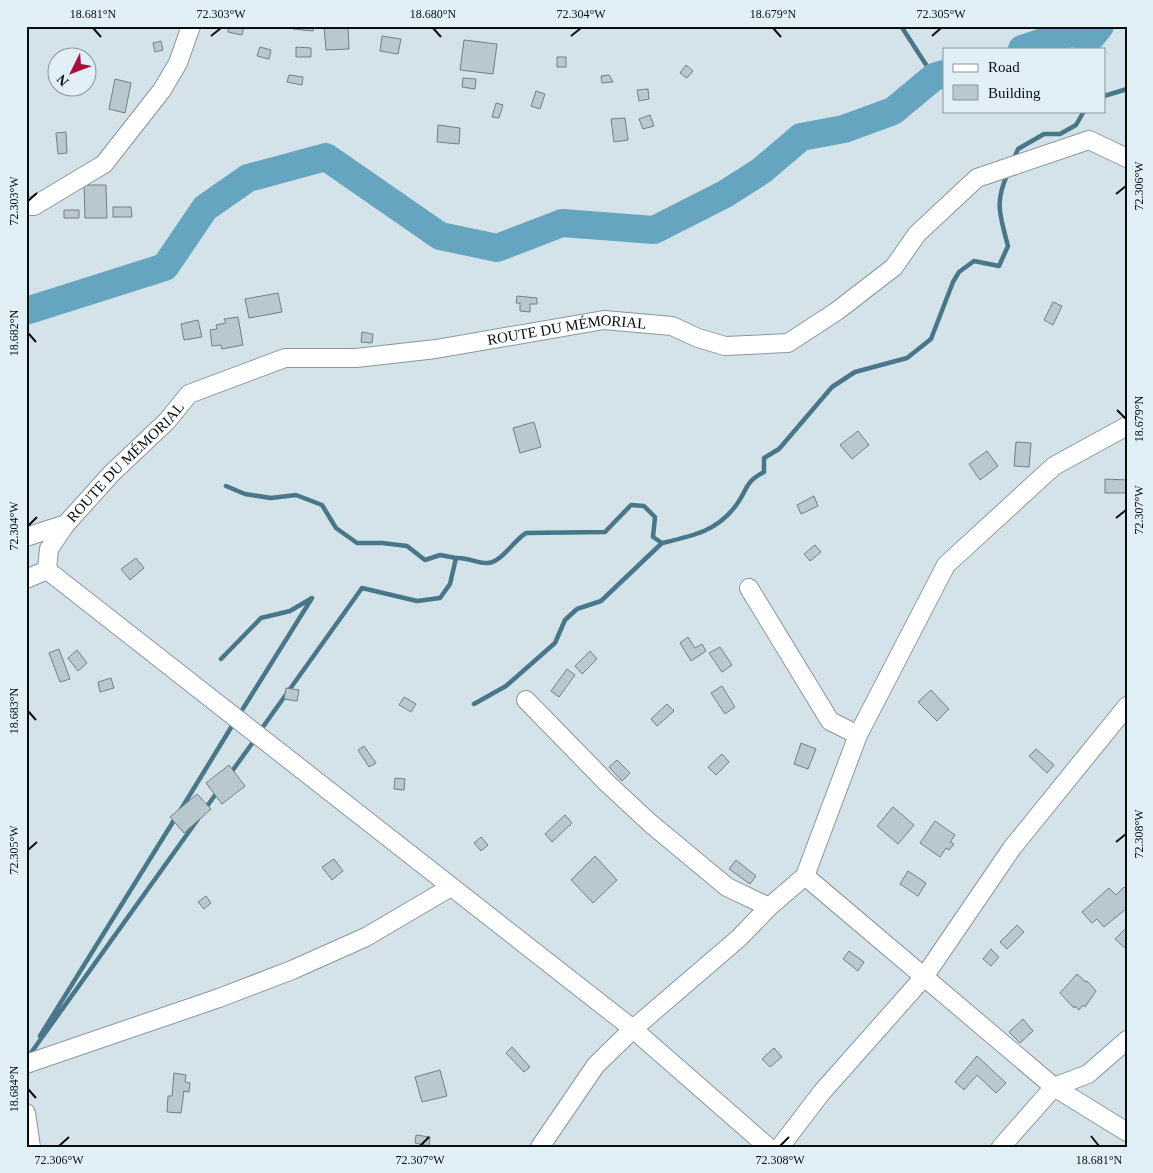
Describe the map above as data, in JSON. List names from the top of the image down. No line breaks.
{"streets":{"street":["ROUTE DU MÉMORIAL"]},"legend":["Road","Building"],"north":"bottom left","coordinates":["18.681°N","72.303°W","18.680°N","72.304°W","18.679°N","72.305°W","72.306°W","18.682°N","72.307°W","18.683°N","72.308°W","18.684°N"]}
